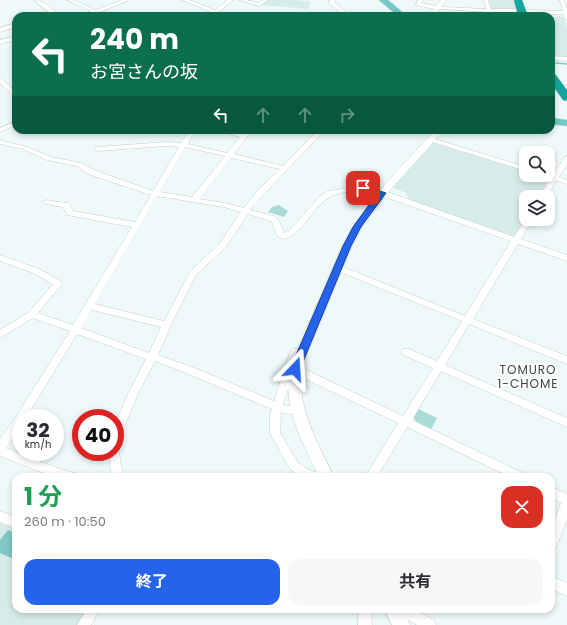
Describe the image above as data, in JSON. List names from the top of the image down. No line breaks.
{"districts":["TOMURO 1-CHOME"],"page":{"turn":["240 m","お宮さんの坂"],"speed":"32 km/h","limit":"40","heading":["1 分","260 m · 10:50"],"buttons":["終了","共有"]}}
